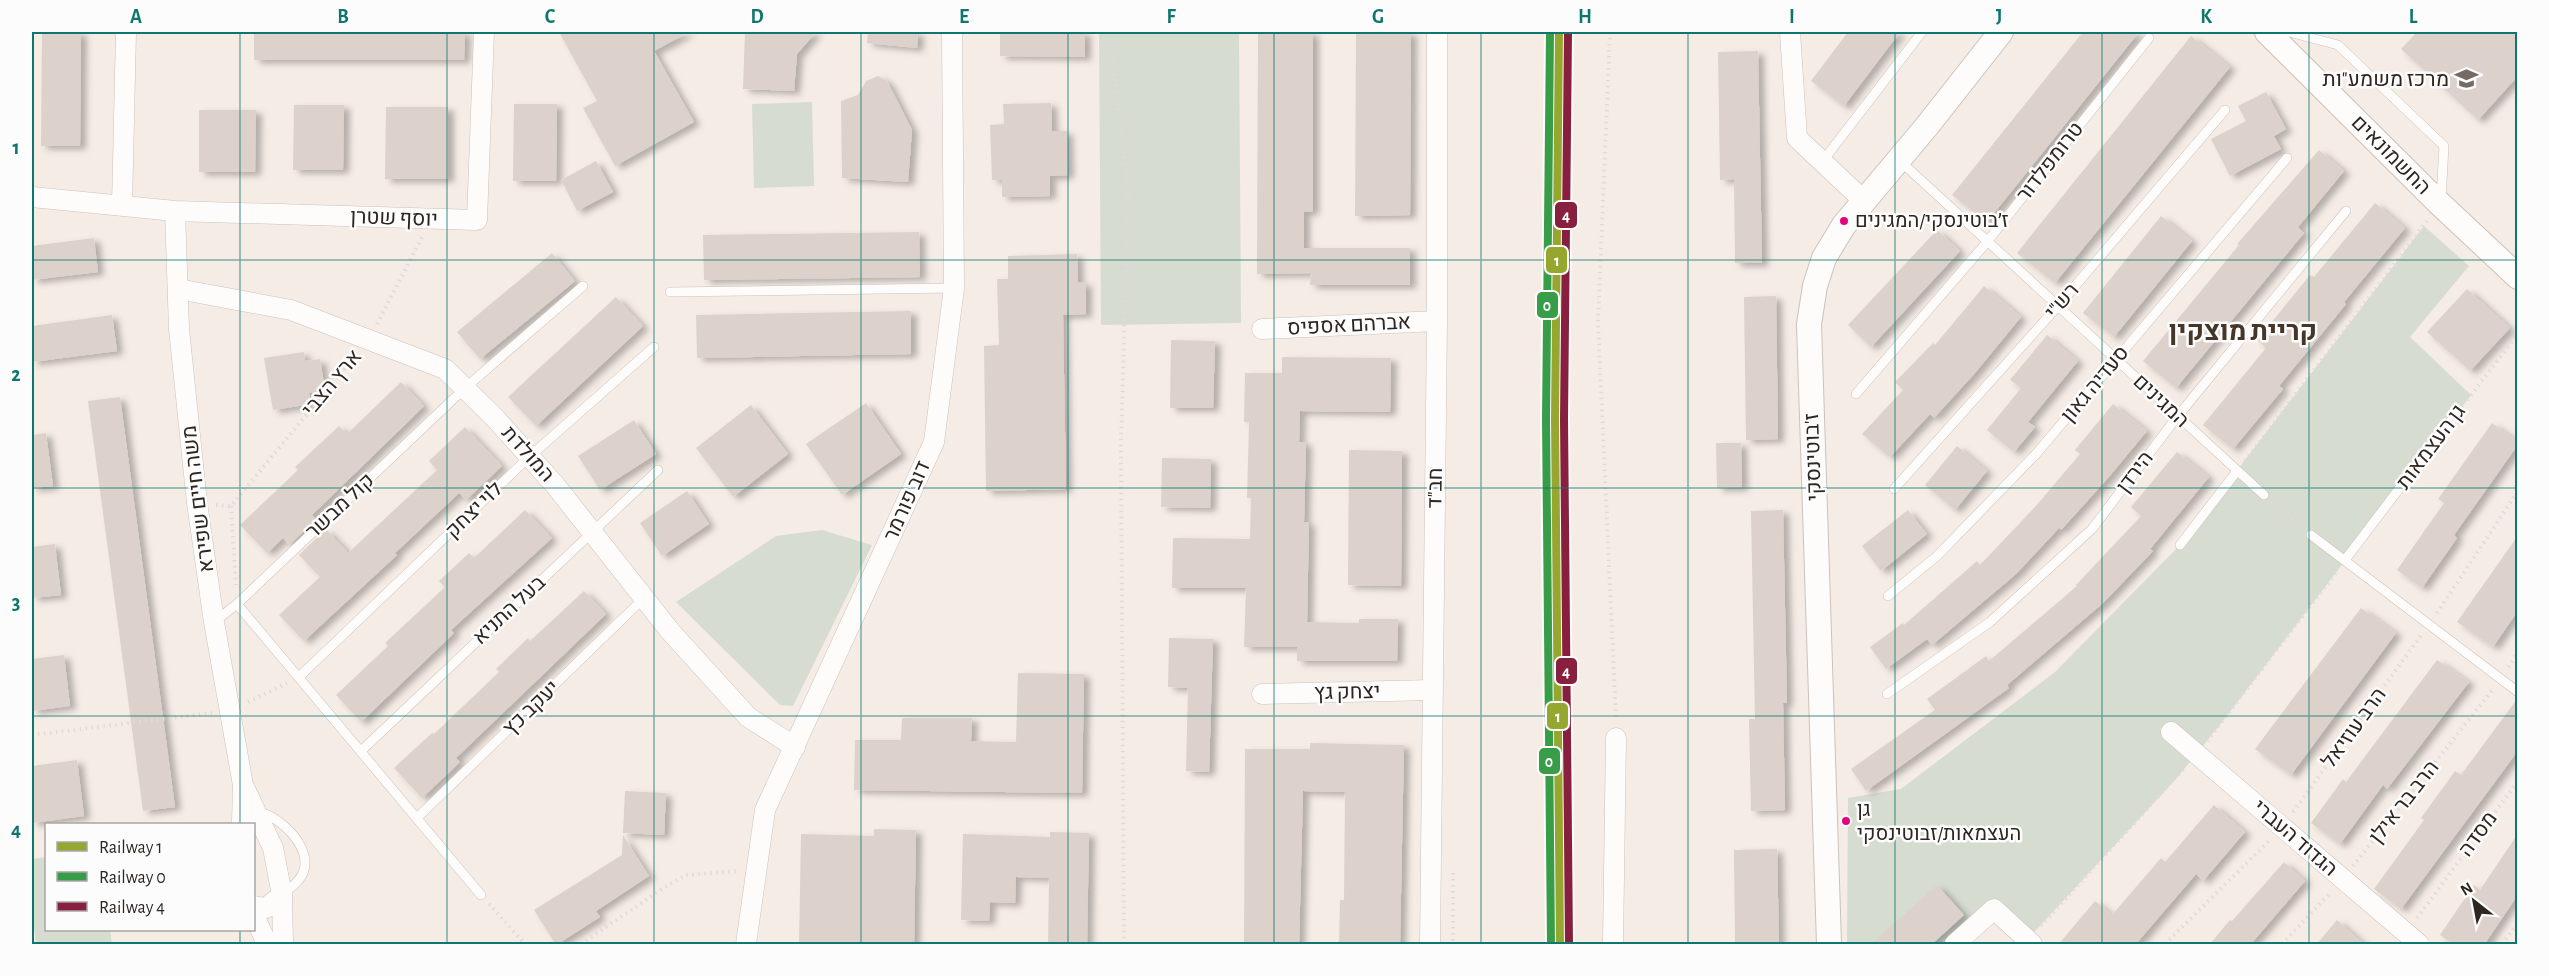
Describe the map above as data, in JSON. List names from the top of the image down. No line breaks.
{"streets":{"street":["החשמונאים","יוסף שטרן","אברהם אספיס","המולדת","ז'בוטינסקי","חב\"ד","משה חיים שפירא","דוב פורמר","יצחק גץ","הגדוד העברי"],"lane":["טרומפלדור","רש\"י","סעדיה גאון","המגינים","גן העצמאות","הירדן","קול מבשר","לוי יצחק","בעל התניא","יעקב כץ"],"path":["ארץ הצבי","הרב עוזיאל","הרב בר אילן","מסדה"]},"crossings":[["טרומפלדור","המגינים"],["יוסף שטרן","ארץ הצבי"],["יוסף שטרן","משה חיים שפירא"],["רש\"י","המגינים"],["אברהם אספיס","חב\"ד"],["ארץ הצבי","המולדת"],["סעדיה גאון","המגינים"],["המגינים","ז'בוטינסקי"],["המגינים","הירדן"],["המולדת","משה חיים שפירא"],["המולדת","דוב פורמר"],["המולדת","קול מבשר"],["המולדת","לוי יצחק"],["המולדת","בעל התניא"],["המולדת","יעקב כץ"],["חב\"ד","יצחק גץ"],["משה חיים שפירא","קול מבשר"],["הרב עוזיאל","הגדוד העברי"],["הרב בר אילן","הגדוד העברי"],["מסדה","הגדוד העברי"]],"districts":["קריית מוצקין"],"places":{"school or university":["מרכז משמע\"ות"],"other":["ז׳בוטינסקי/המגינים","גן העצמאות/זבוטינסקי"]},"lines":["rail line 1","rail line 0","rail line 4"],"legend":["Railway 1","Railway 0","Railway 4"],"north":"top left","grid":{"columns":["A","B","C","D","E","F","G","H","I","J","K","L"],"rows":["1","2","3","4"]}}
